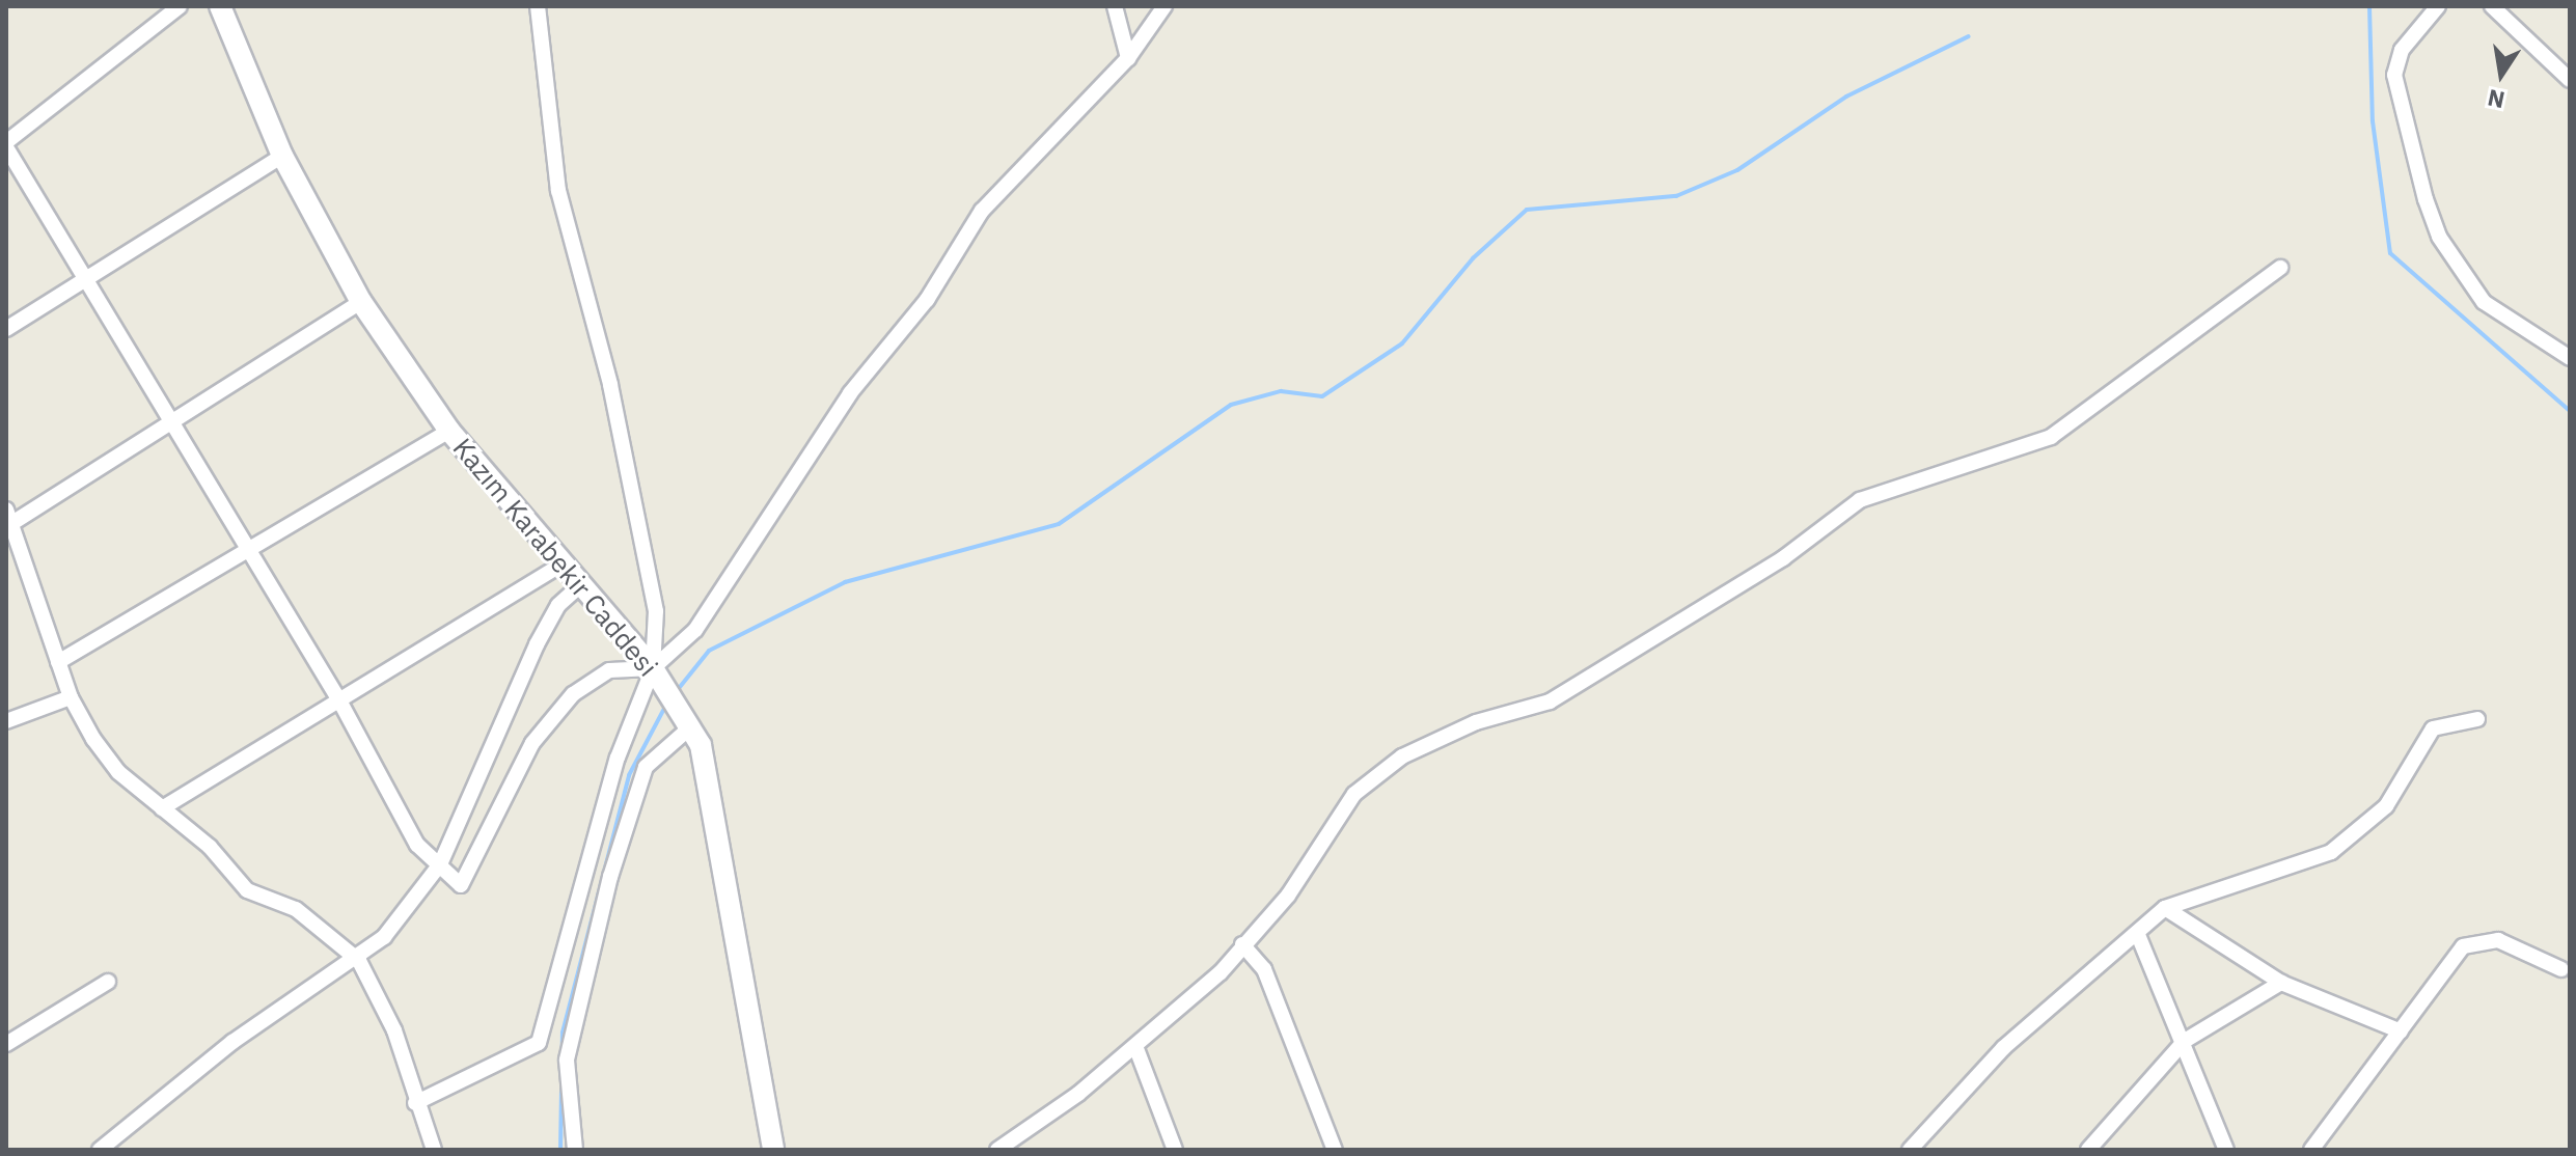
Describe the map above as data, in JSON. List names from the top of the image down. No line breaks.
{"streets":{"street":["Kazım Karabekir Caddesi"]},"north":"bottom"}
